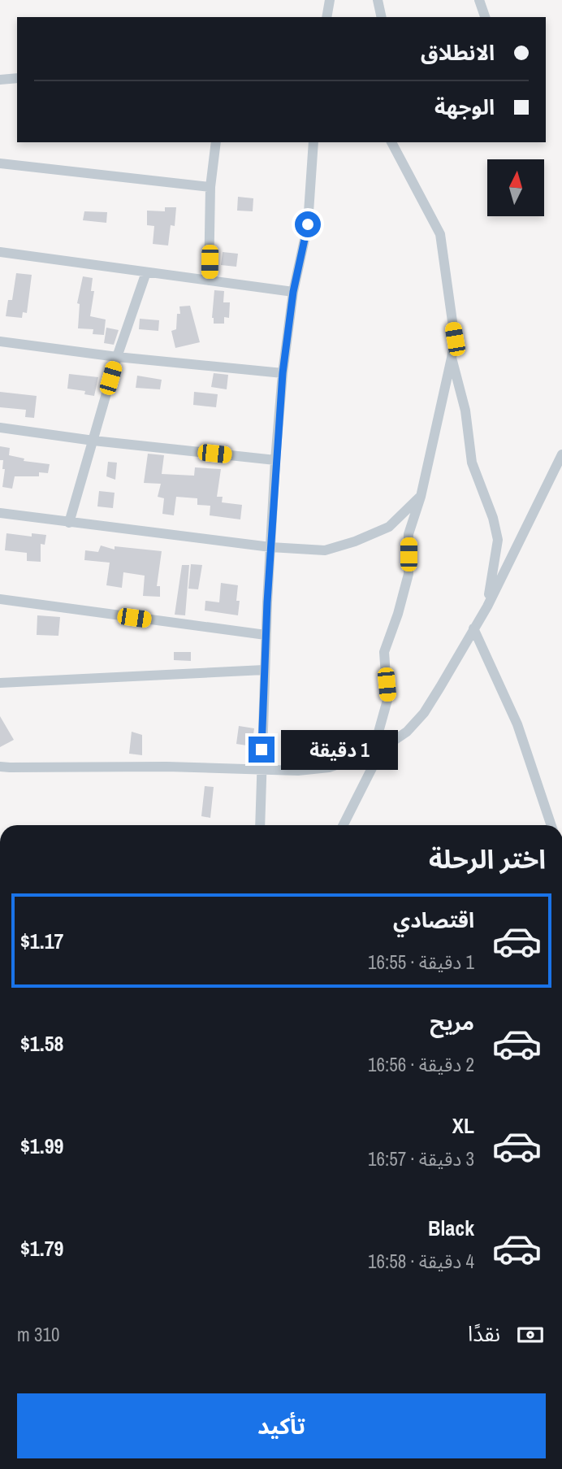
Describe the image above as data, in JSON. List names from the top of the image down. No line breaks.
{"north":"top","page":{"banner":["الانطلاق","الوجهة"],"bubble":"1 دقيقة","heading":"اختر الرحلة","list":[{"name":"اقتصادي","note":"1 دقيقة · 16:55","value":"$1.17"},{"name":"مريح","note":"2 دقيقة · 16:56","value":"$1.58"},{"name":"XL","note":"3 دقيقة · 16:57","value":"$1.99"},{"name":"Black","note":"4 دقيقة · 16:58","value":"$1.79"}],"pay":["نقدًا","310 m"],"buttons":"تأكيد"}}
